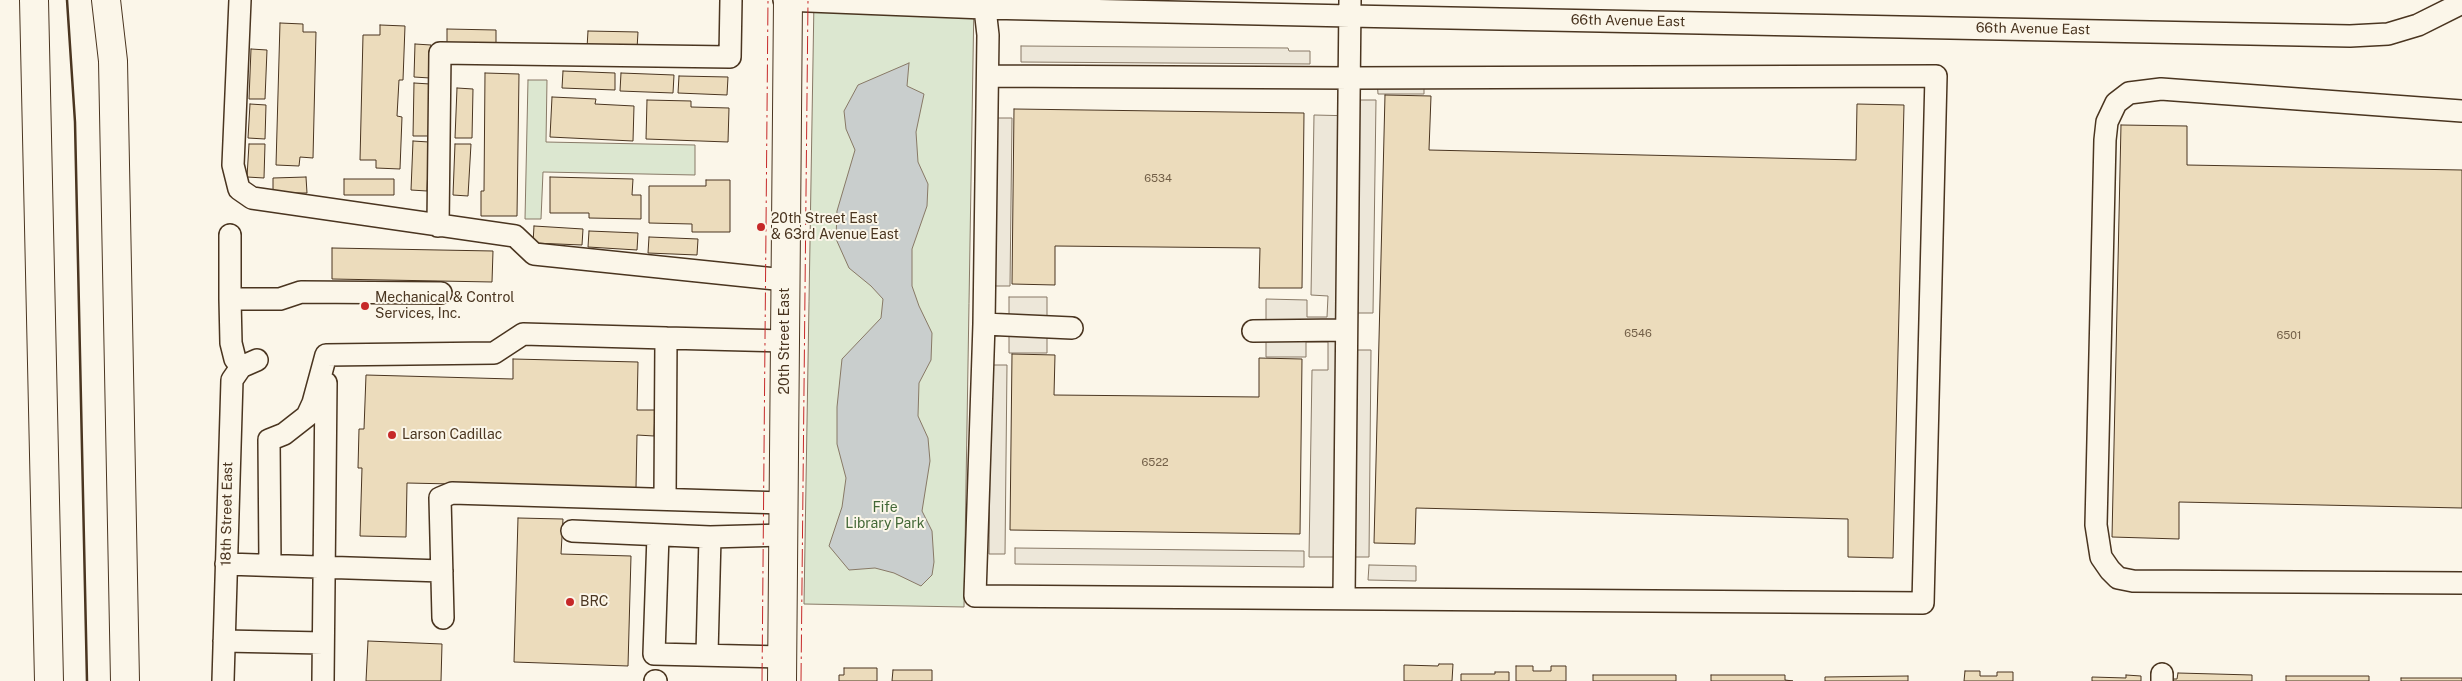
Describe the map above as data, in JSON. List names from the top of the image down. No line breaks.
{"streets":{"main road":["20th Street East"],"street":["66th Avenue East","18th Street East"]},"crossings":[["66th Avenue East","20th Street East"]],"parks":["Fife Library Park"],"places":["20th Street East & 63rd Avenue East","Mechanical & Control Services, Inc.","Larson Cadillac","BRC"],"house_numbers":["6534","6546","6501","6522"]}
